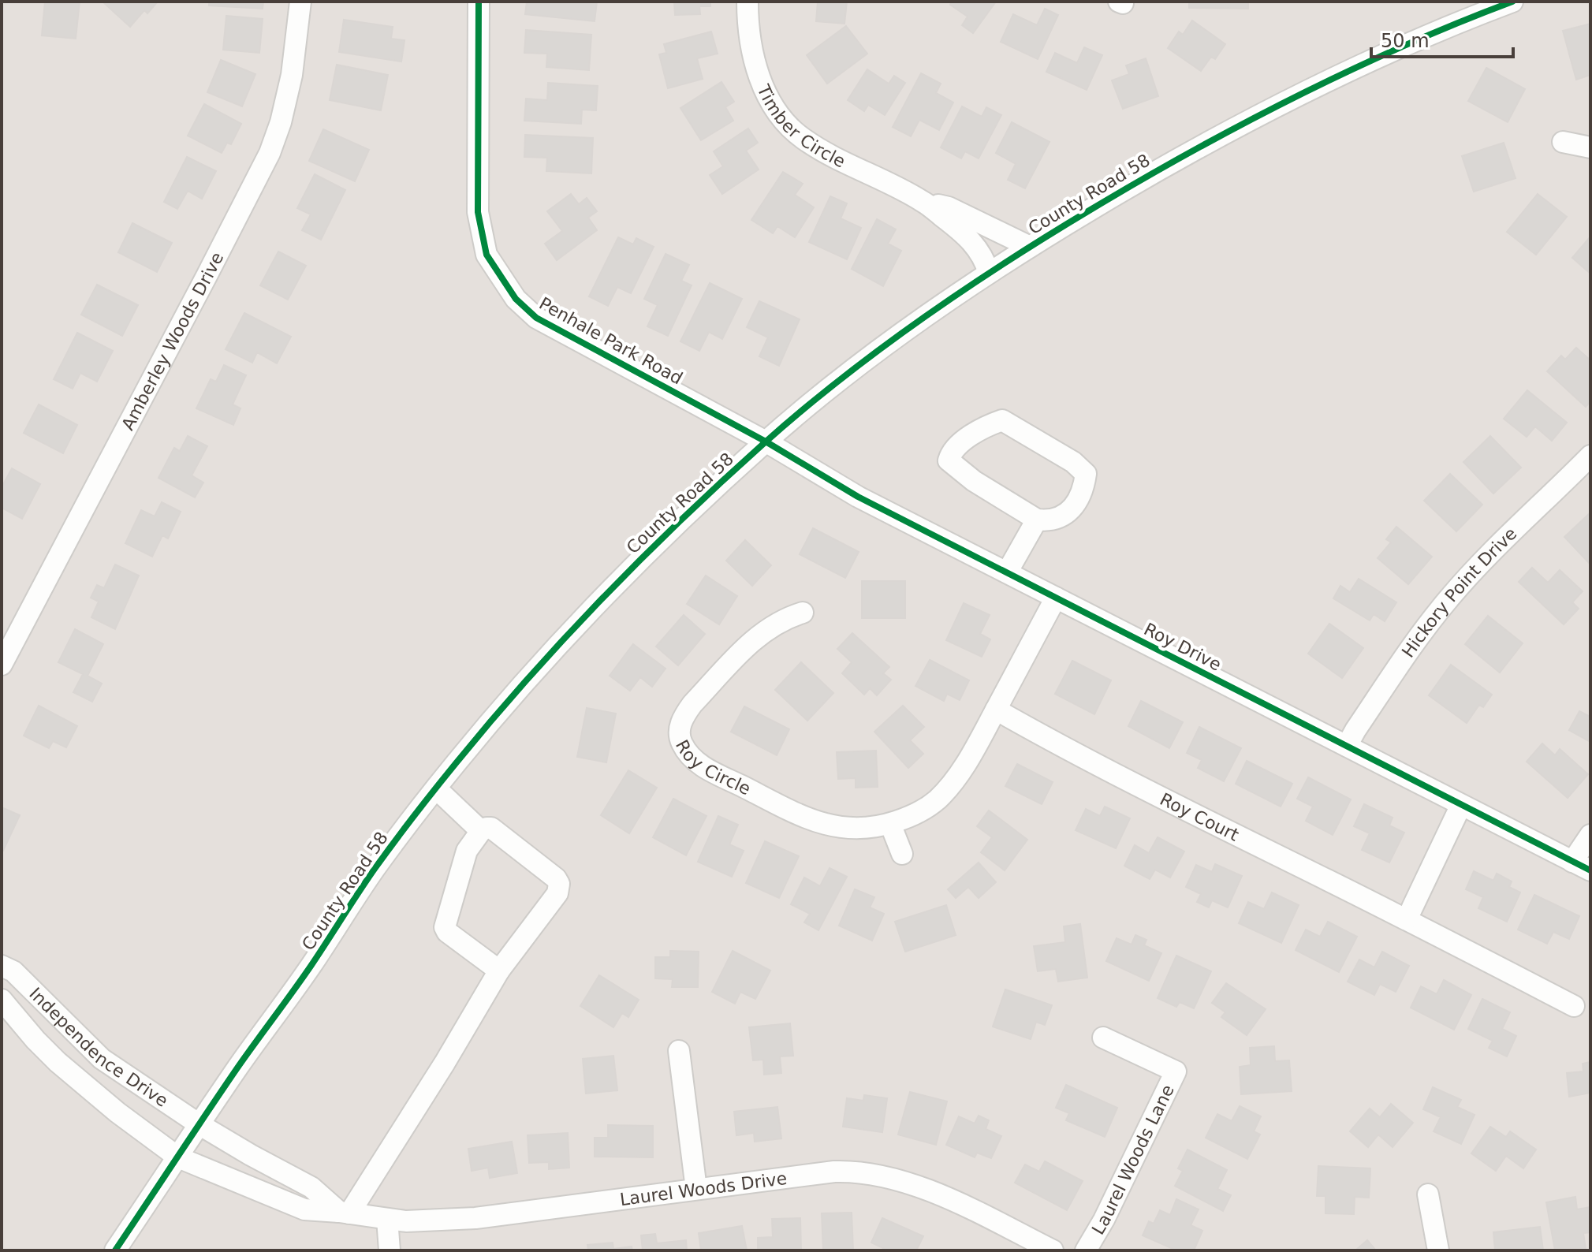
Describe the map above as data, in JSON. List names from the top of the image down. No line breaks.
{"streets":{"street":["Timber Circle","County Road 58","Amberley Woods Drive","Penhale Park Road","Hickory Point Drive","Roy Drive","Roy Circle","Roy Court","Independence Drive","Laurel Woods Lane","Laurel Woods Drive"]},"crossings":[["Timber Circle","County Road 58"],["County Road 58","Penhale Park Road"],["County Road 58","Roy Drive"],["County Road 58","Independence Drive"],["County Road 58","Laurel Woods Drive"],["Penhale Park Road","Roy Drive"],["Hickory Point Drive","Roy Drive"],["Roy Drive","Roy Circle"],["Roy Circle","Roy Court"],["Independence Drive","Laurel Woods Drive"]],"scale_bar":"50 m"}
